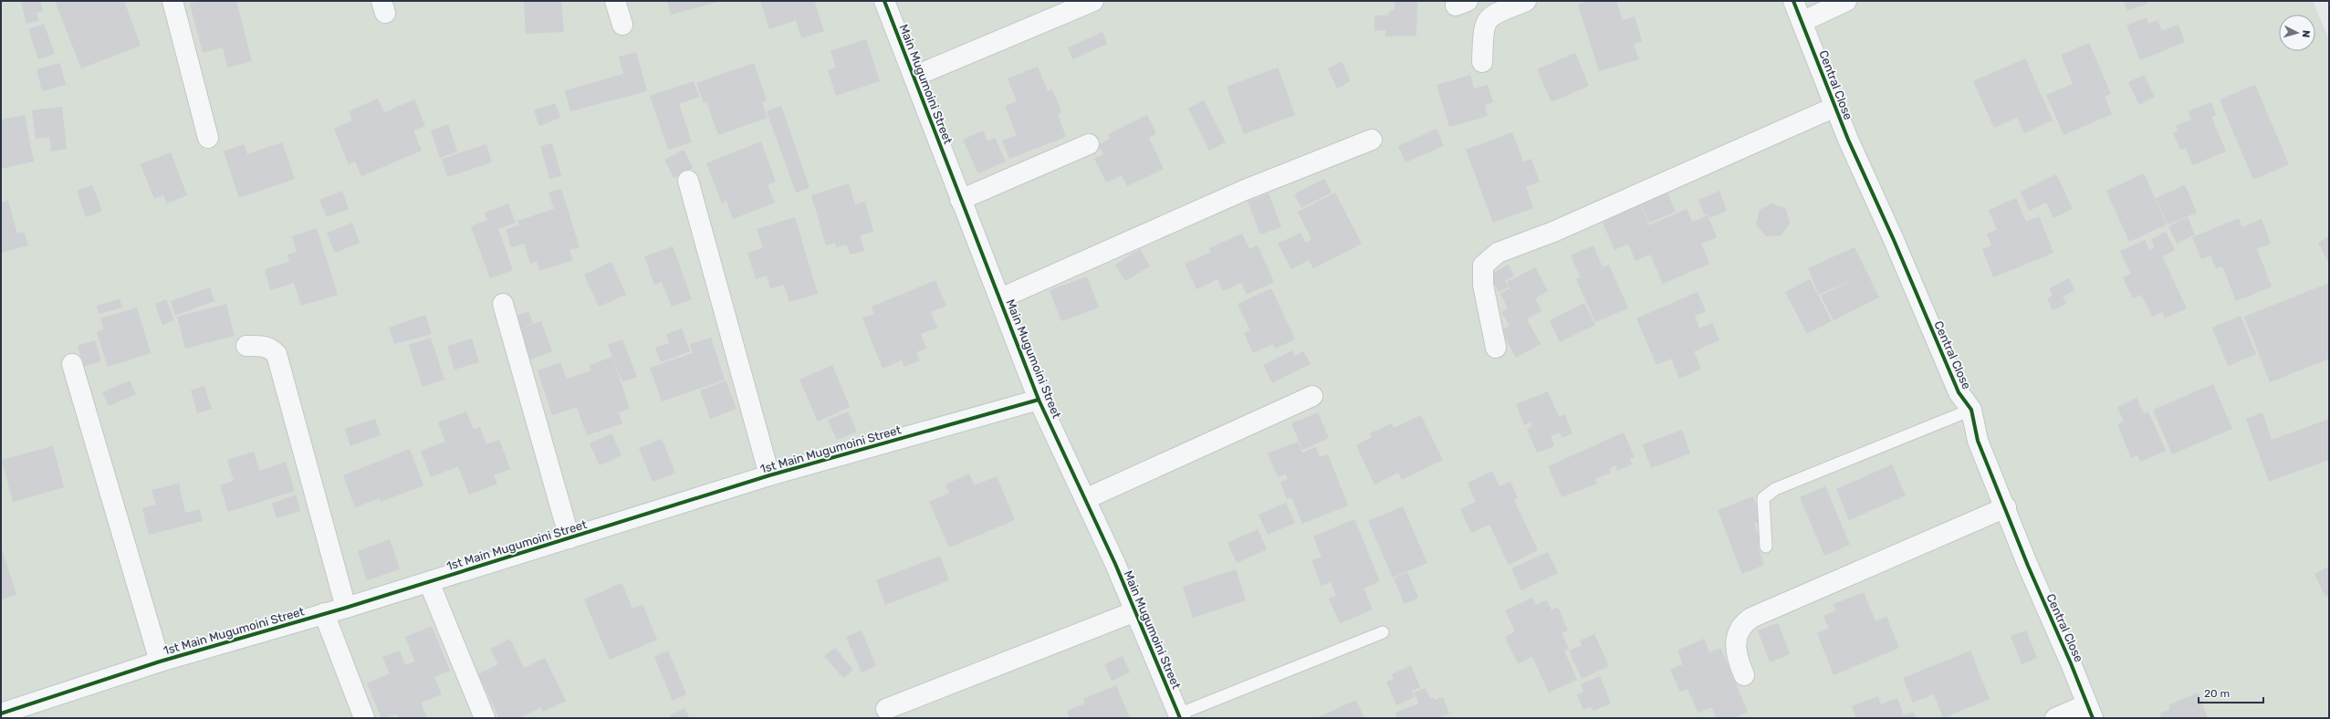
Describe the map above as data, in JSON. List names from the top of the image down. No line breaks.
{"streets":{"street":["Main Mugumoini Street","Central Close","1st Main Mugumoini Street"]},"crossings":[["Main Mugumoini Street","1st Main Mugumoini Street"]],"scale_bar":"20 m","north":"right"}
